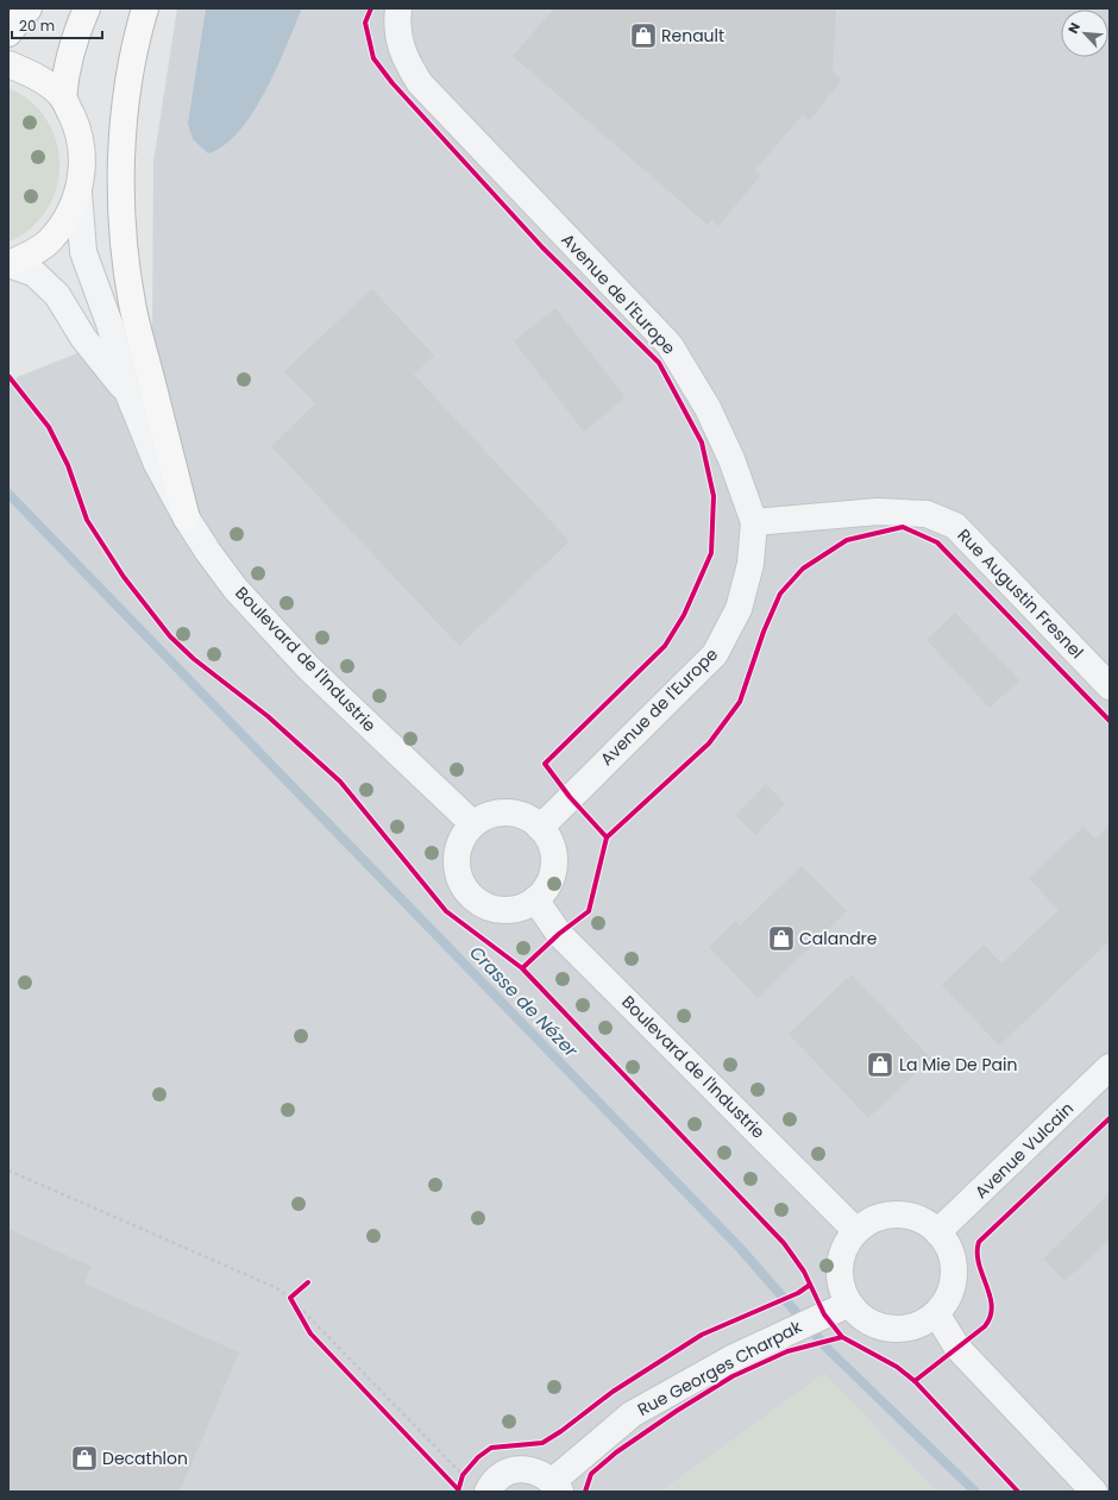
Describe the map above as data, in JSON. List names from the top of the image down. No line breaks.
{"streets":{"street":["Avenue de l'Europe","Rue Augustin Fresnel","Boulevard de l'Industrie","Avenue Vulcain","Rue Georges Charpak"]},"crossings":[["Avenue de l'Europe","Rue Augustin Fresnel"],["Avenue de l'Europe","Boulevard de l'Industrie"],["Boulevard de l'Industrie","Avenue Vulcain"],["Boulevard de l'Industrie","Rue Georges Charpak"],["Avenue Vulcain","Rue Georges Charpak"]],"water":["Crasse de Nézer"],"places":{"shop":["Renault","Calandre","La Mie De Pain","Decathlon"]},"scale_bar":"20 m","north":"top left"}
